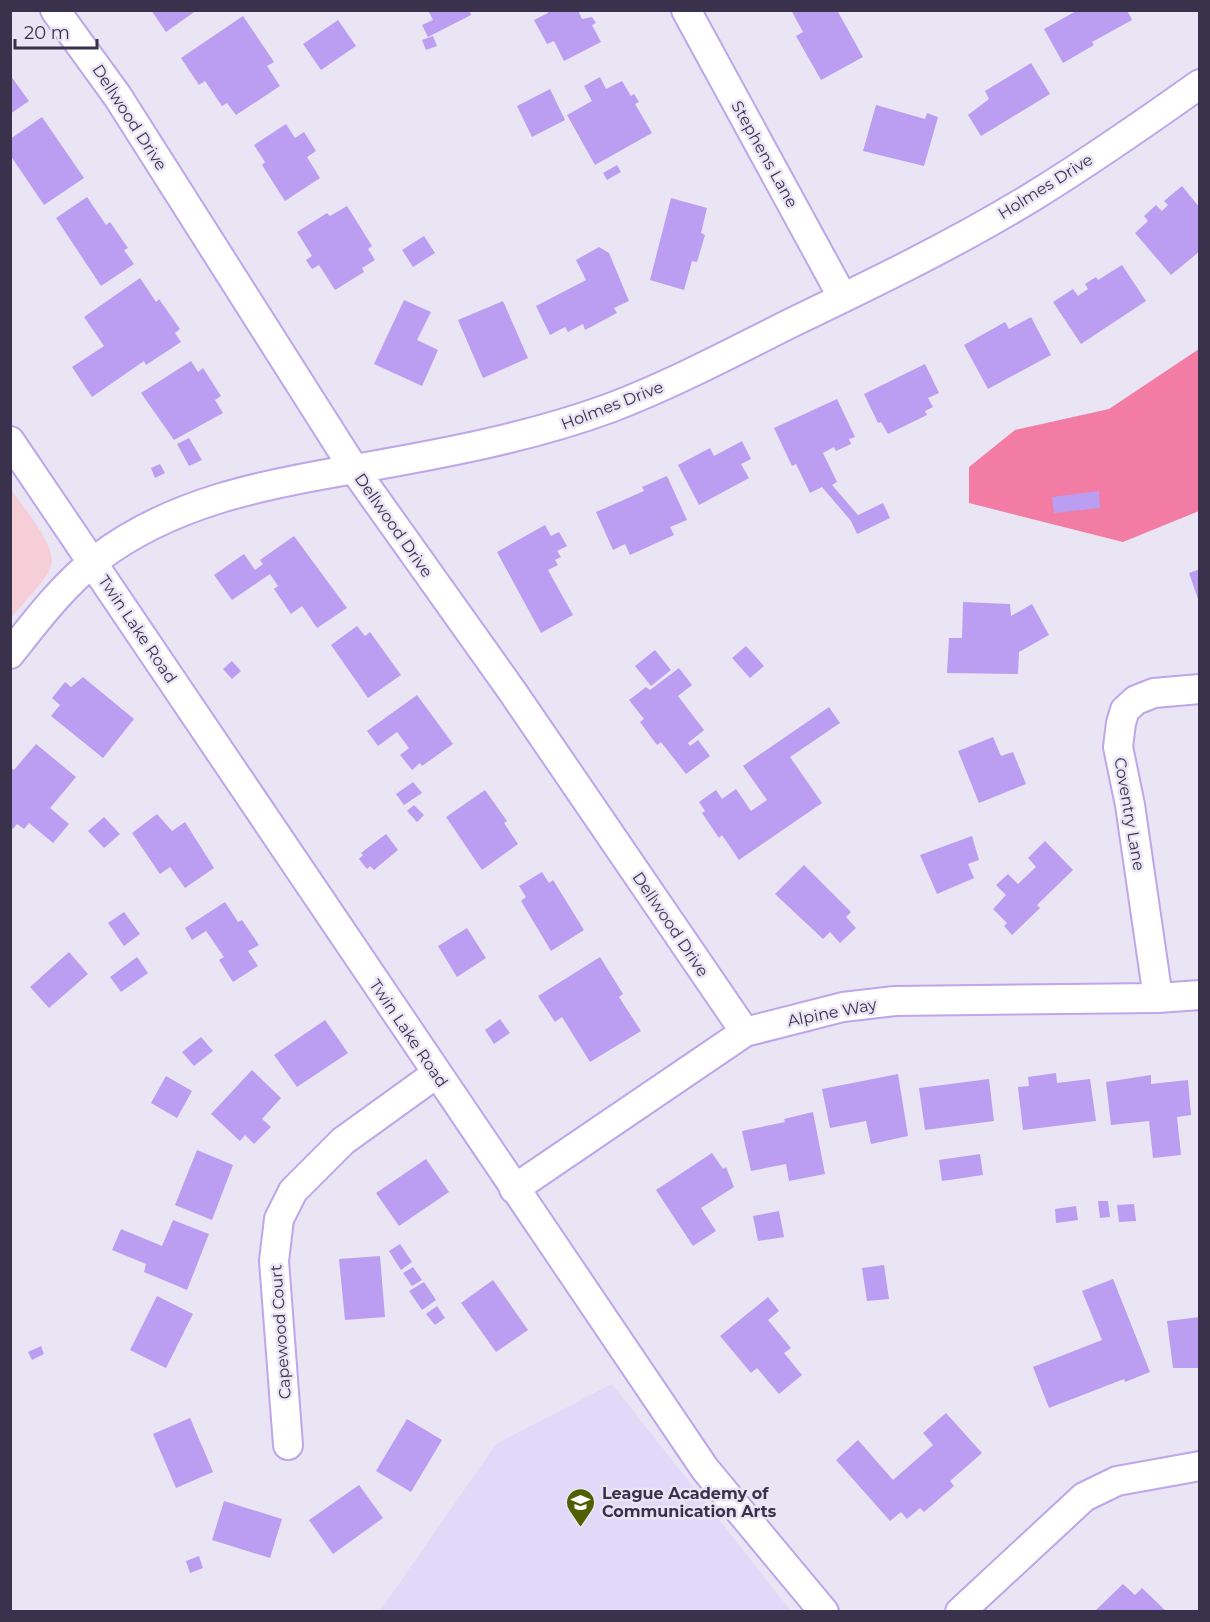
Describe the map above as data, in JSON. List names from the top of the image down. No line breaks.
{"streets":{"street":["Dellwood Drive","Stephens Lane","Holmes Drive","Twin Lake Road","Coventry Lane","Alpine Way","Capewood Court"]},"crossings":[["Dellwood Drive","Holmes Drive"],["Dellwood Drive","Alpine Way"],["Stephens Lane","Holmes Drive"],["Holmes Drive","Twin Lake Road"],["Twin Lake Road","Alpine Way"],["Twin Lake Road","Capewood Court"],["Coventry Lane","Alpine Way"]],"places":{"school or university":["League Academy of Communication Arts"]},"scale_bar":"20 m"}
